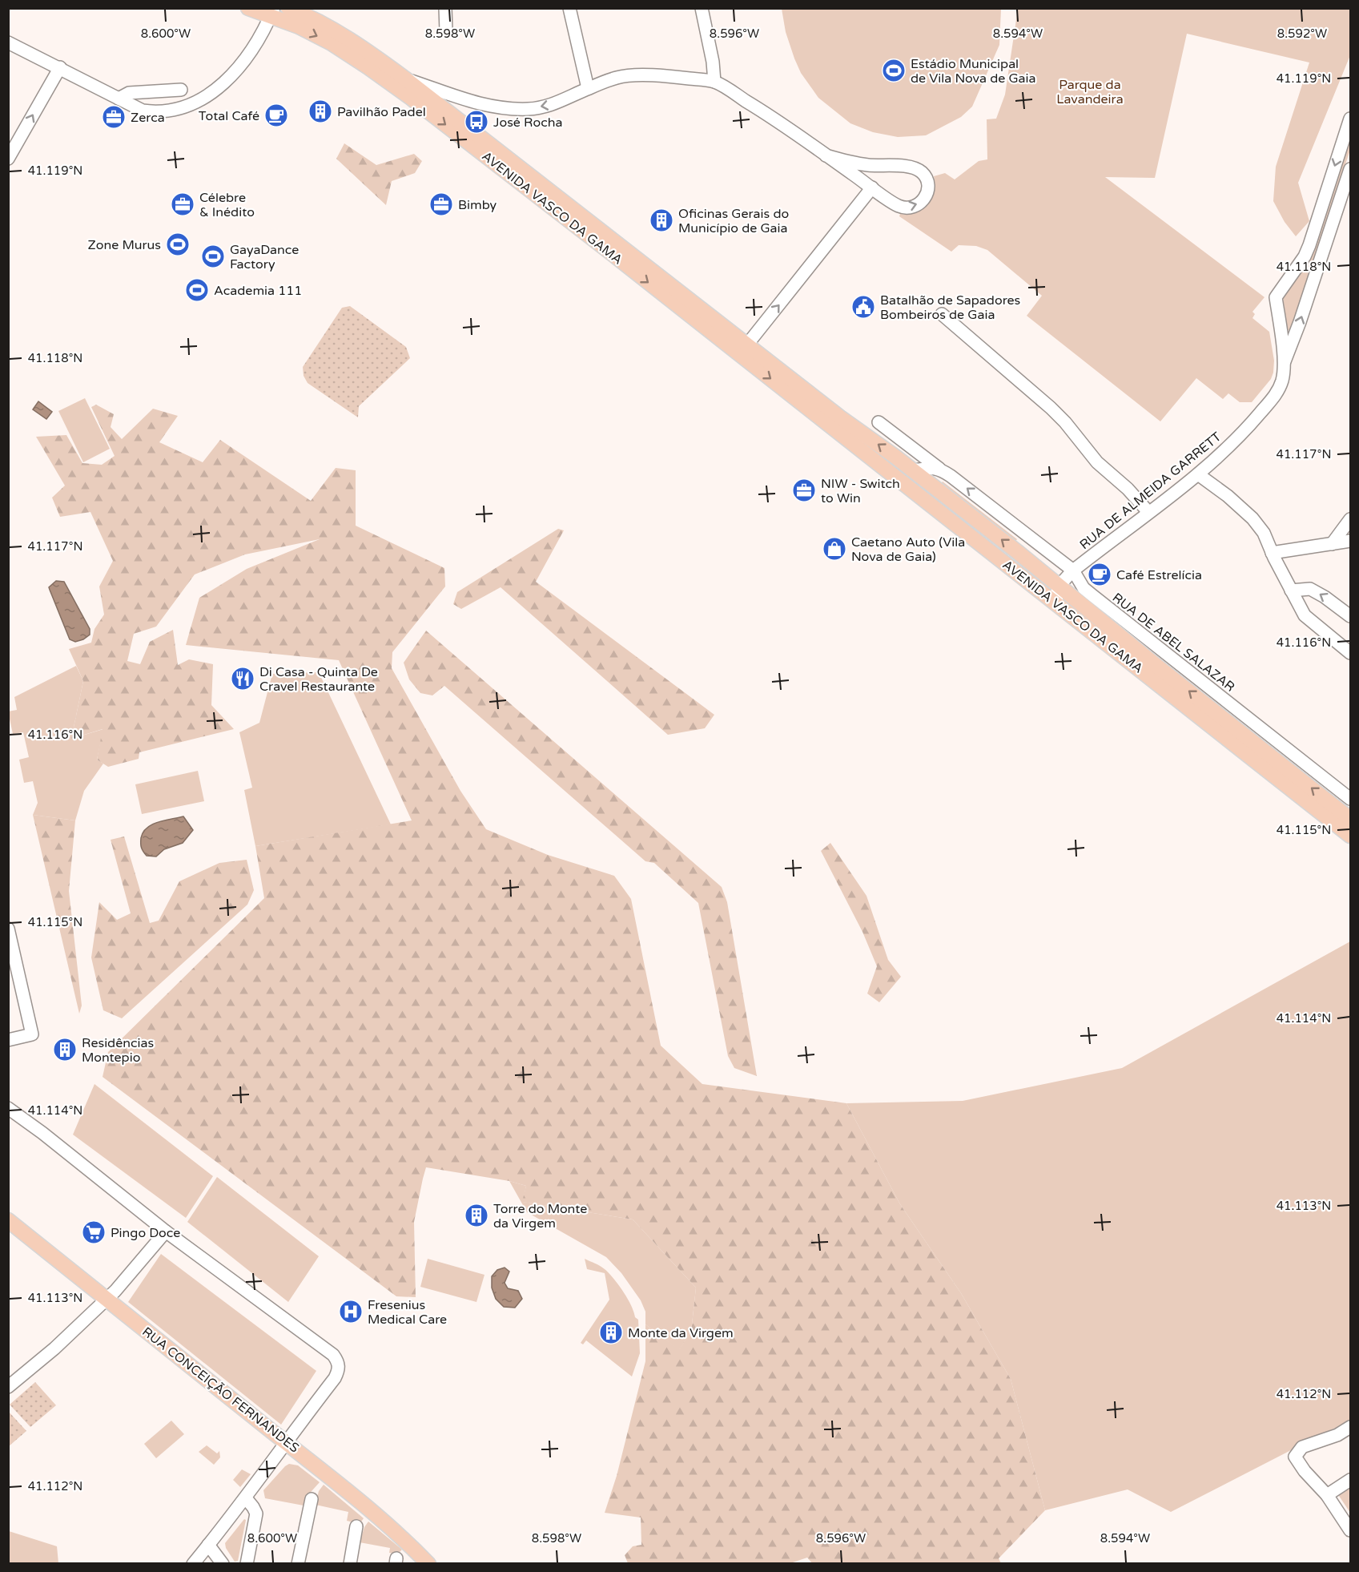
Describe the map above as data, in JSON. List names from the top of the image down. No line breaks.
{"streets":{"main road":["AVENIDA VASCO DA GAMA","RUA CONCEIÇÃO FERNANDES"],"street":["RUA DE ALMEIDA GARRETT","RUA DE ABEL SALAZAR"]},"crossings":[["AVENIDA VASCO DA GAMA","RUA DE ALMEIDA GARRETT"],["RUA DE ALMEIDA GARRETT","RUA DE ABEL SALAZAR"]],"parks":["Parque da Lavandeira"],"places":{"sports":["Estádio Municipal de Vila Nova de Gaia","Zone Murus","GayaDance Factory","Academia 111"],"building":["Pavilhão Padel","Oficinas Gerais do Município de Gaia","Residências Montepio","Torre do Monte da Virgem","Monte da Virgem"],"cafe":["Total Café","Café Estrelícia"],"office":["Zerca","Célebre & Inédito","Bimby","NIW - Switch to Win"],"bus stop":["José Rocha"],"public building":["Batalhão de Sapadores Bombeiros de Gaia"],"shop":["Caetano Auto (Vila Nova de Gaia)"],"restaurant":["Di Casa - Quinta De Cravel Restaurante"],"supermarket":["Pingo Doce"],"hospital":["Fresenius Medical Care"]},"coordinates":["8.600°W","8.598°W","8.596°W","8.594°W","8.592°W","41.119°N","41.118°N","41.117°N","41.116°N","41.115°N","41.114°N","41.113°N","41.112°N"]}
